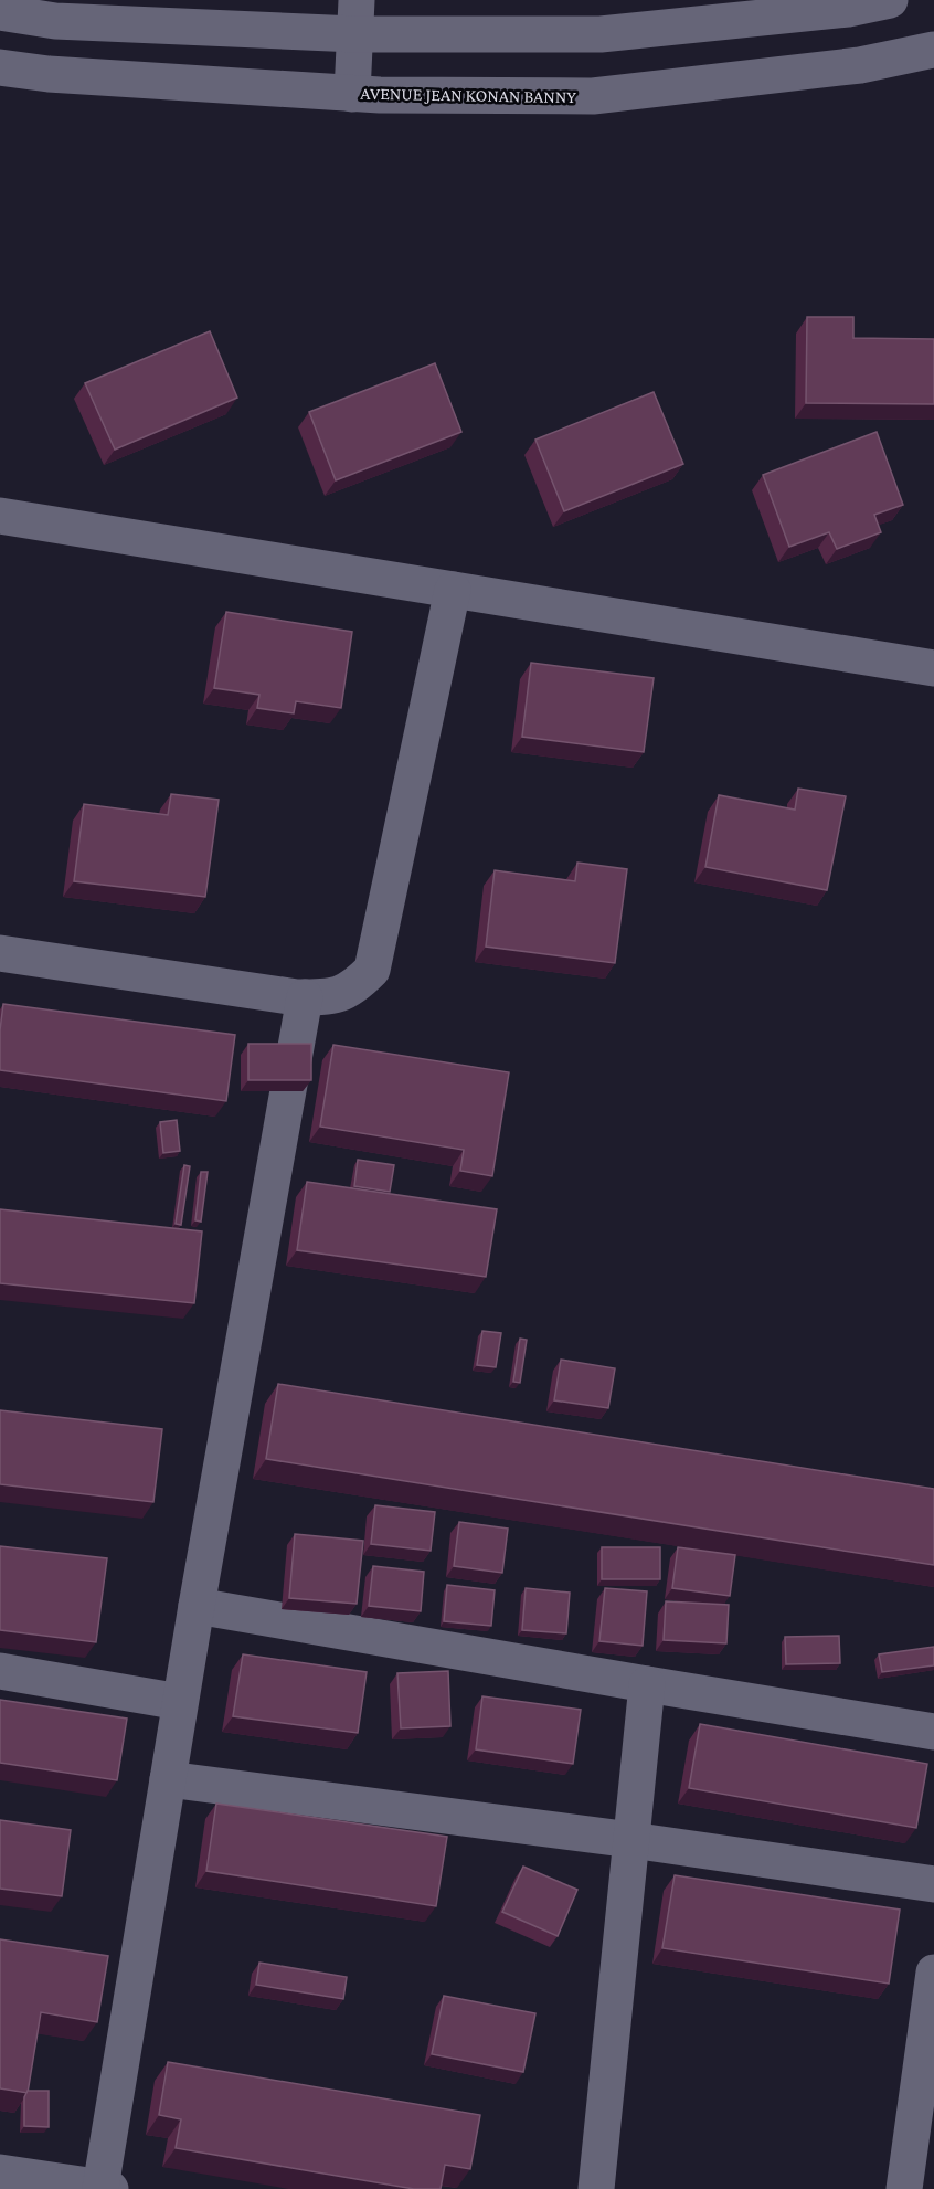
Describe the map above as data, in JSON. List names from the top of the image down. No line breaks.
{"streets":{"street":["AVENUE JEAN KONAN BANNY"]}}
